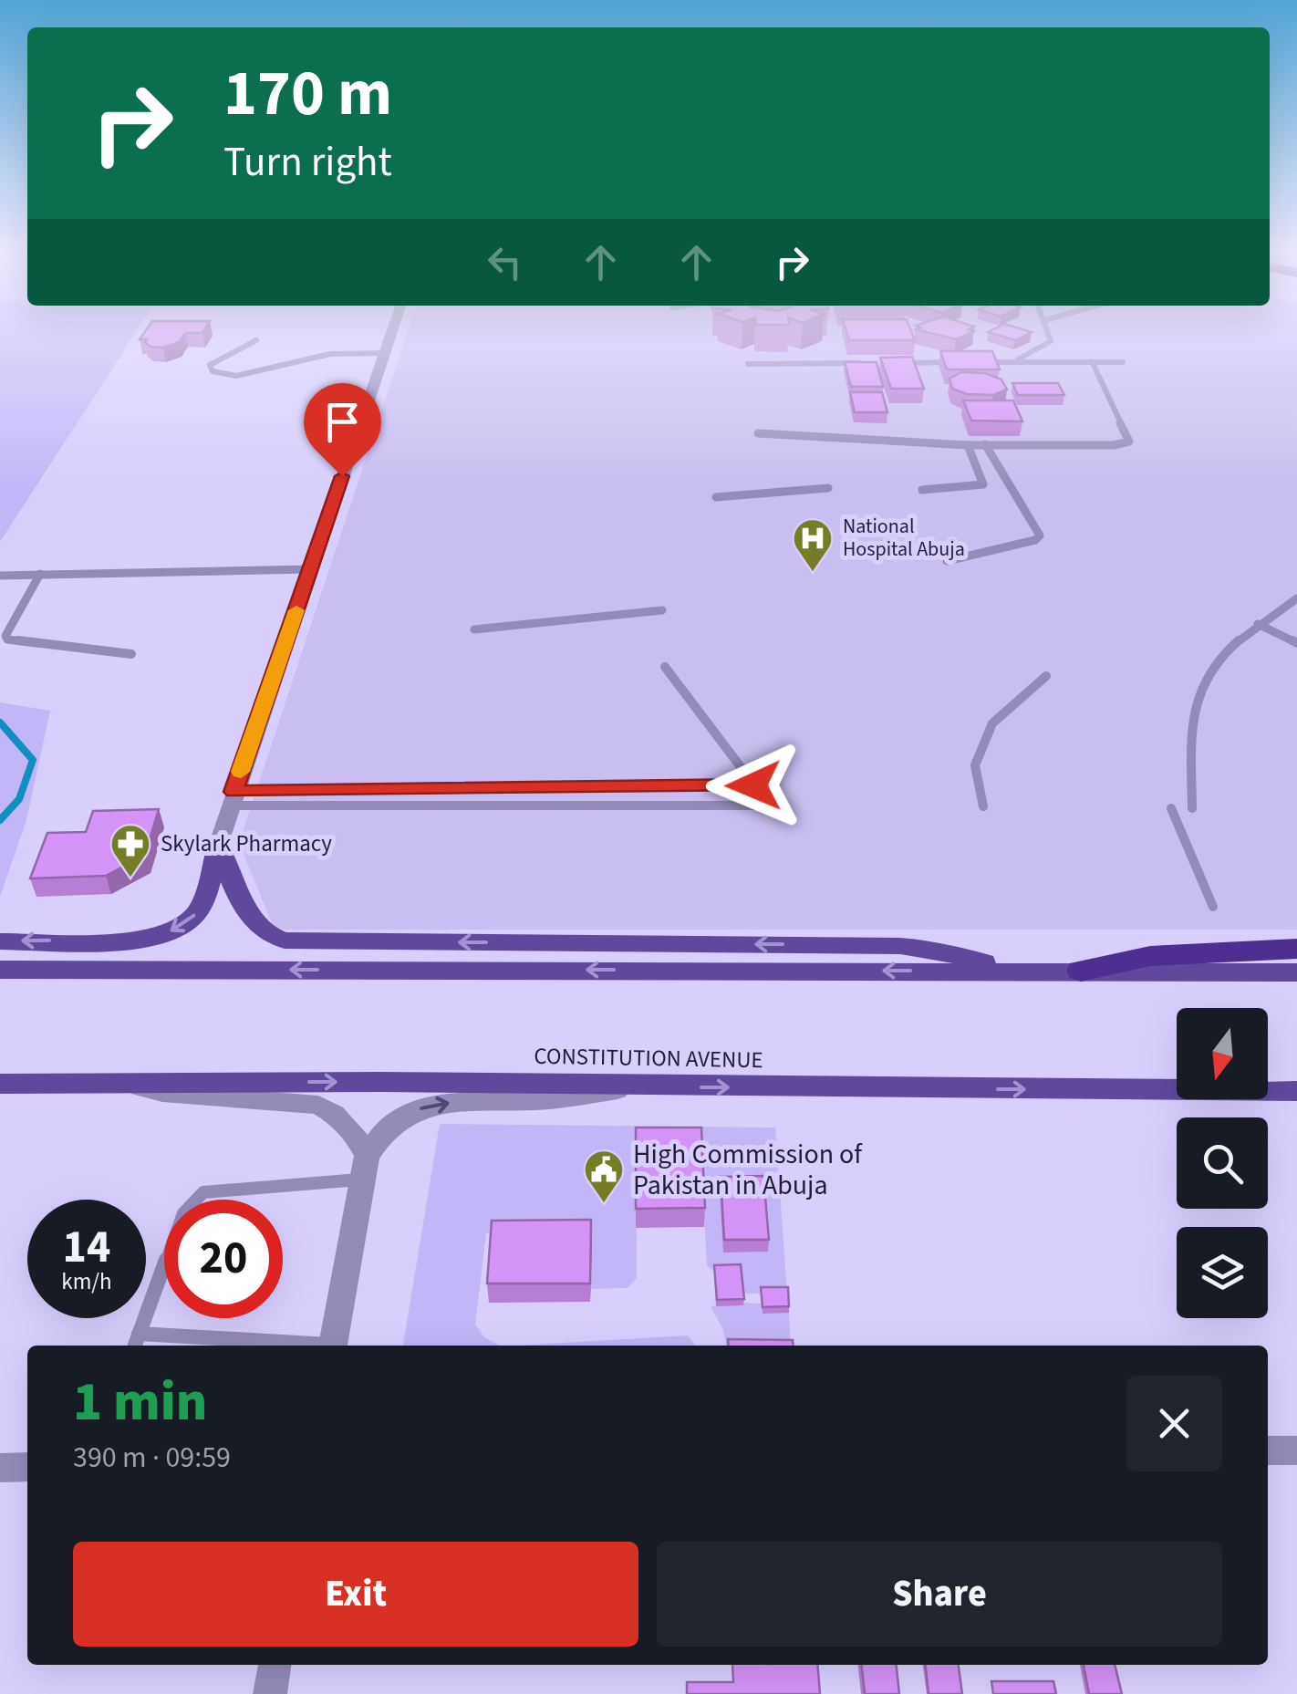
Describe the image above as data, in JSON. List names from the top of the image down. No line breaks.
{"streets":{"main road":["CONSTITUTION AVENUE"]},"places":{"hospital":["National Hospital Abuja"],"pharmacy":["Skylark Pharmacy"],"public building":["High Commission of Pakistan in Abuja"]},"north":"bottom","page":{"turn":["170 m","Turn right"],"speed":"14 km/h","limit":"20","heading":["1 min","390 m · 09:59"],"buttons":["Exit","Share"]}}
